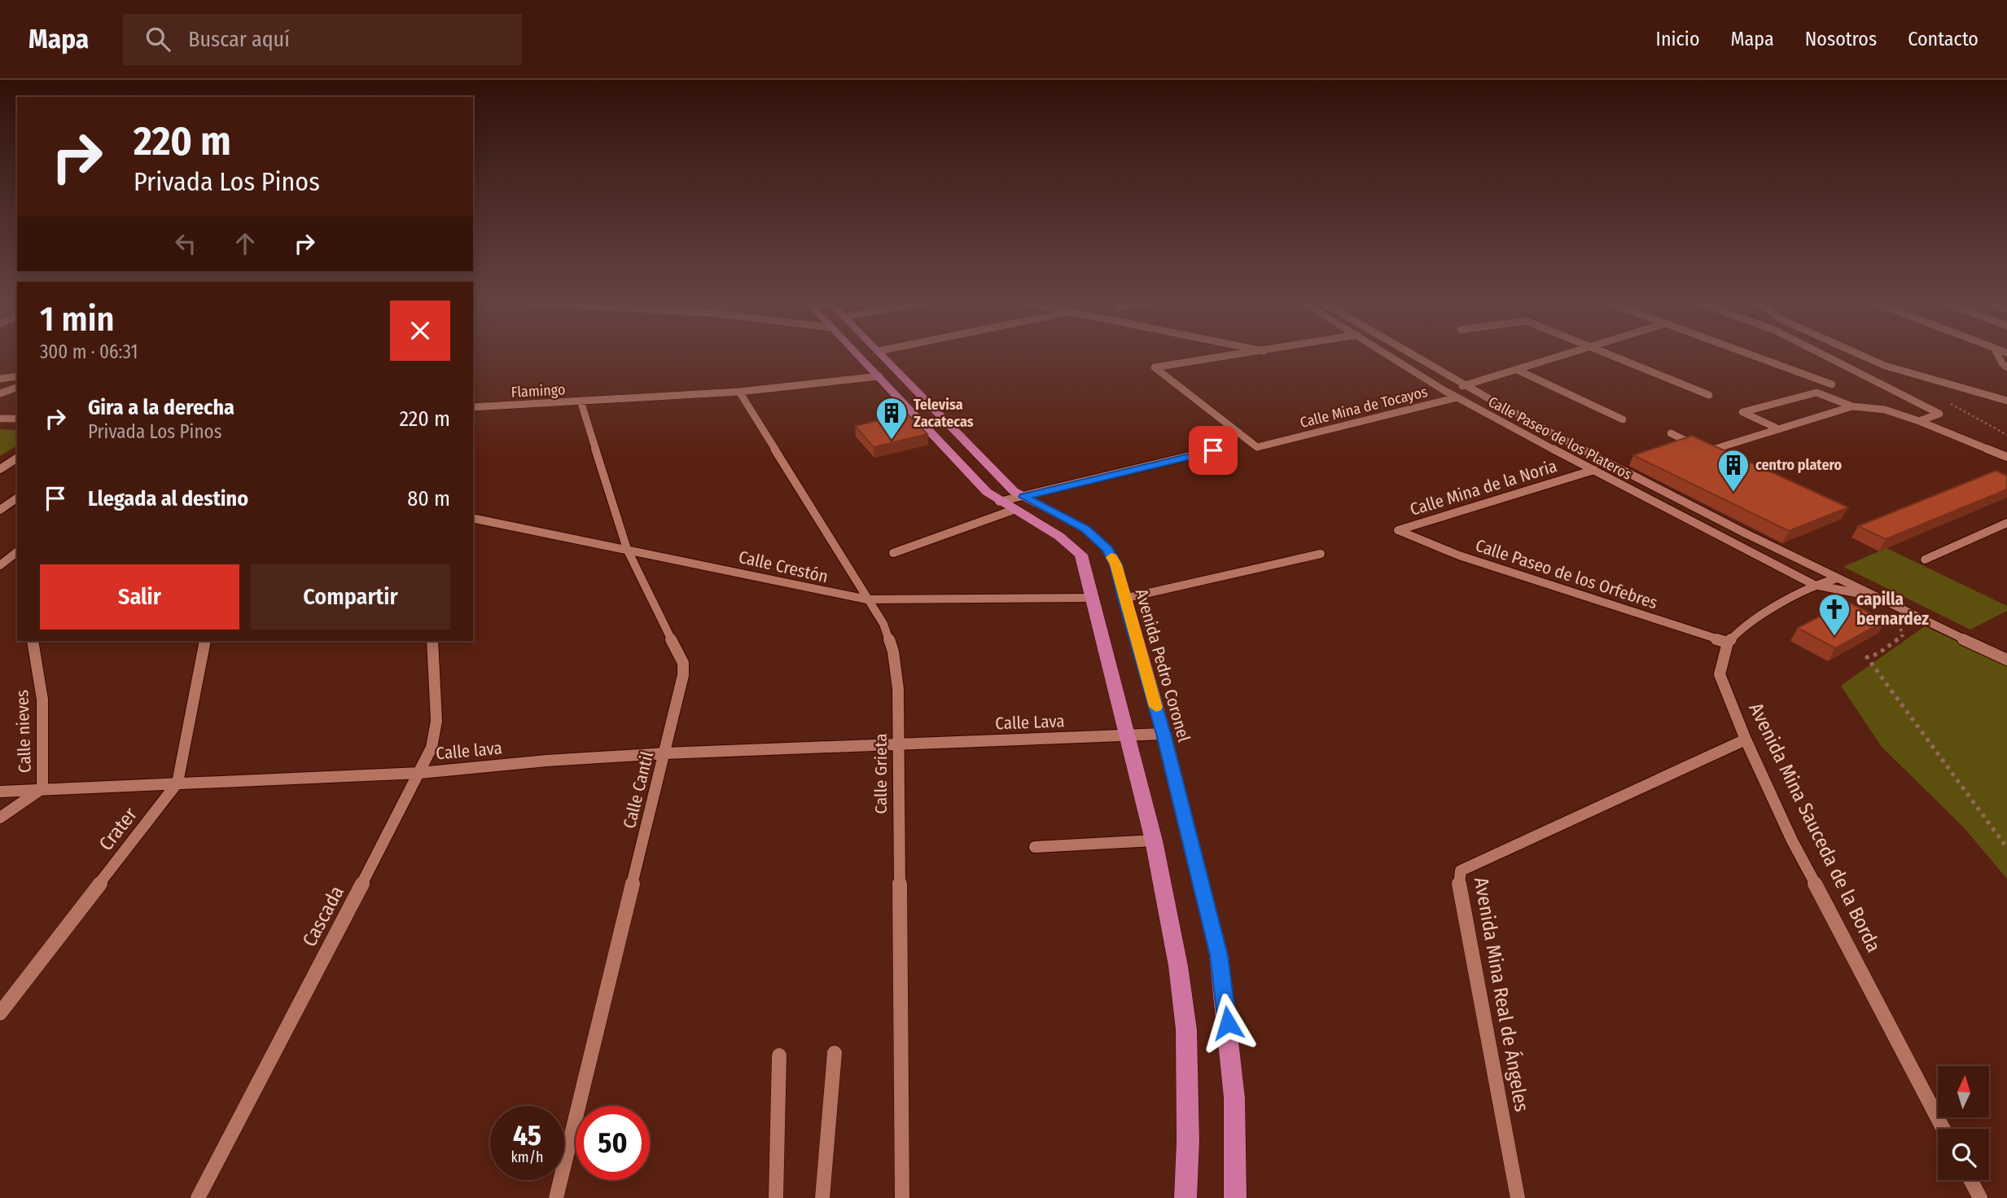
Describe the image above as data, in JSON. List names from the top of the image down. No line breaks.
{"streets":{"main road":["Avenida Pedro Coronel"],"street":["Flamingo","Calle Mina de Tocayos","Calle Paseo de los Plateros","Calle Mina de la Noria","Calle Crestón","Calle Paseo de los Orfebres","Calle Lava","Calle nieves","Calle lava","Calle Grieta","Calle Cantil","Avenida Mina Sauceda de la Borda","Crater","Cascada","Avenida Mina Real de Ángeles"]},"crossings":[["Flamingo","Calle Grieta"],["Flamingo","Calle Cantil"],["Calle Mina de Tocayos","Calle Paseo de los Plateros"],["Calle Paseo de los Plateros","Calle Mina de la Noria"],["Calle Mina de la Noria","Calle Paseo de los Orfebres"],["Calle Crestón","Calle Grieta"],["Calle Crestón","Calle Cantil"],["Calle Paseo de los Orfebres","Avenida Mina Sauceda de la Borda"],["Avenida Pedro Coronel","Calle Lava"],["Calle Lava","Calle lava"],["Calle Lava","Calle Grieta"],["Calle nieves","Calle lava"],["Calle lava","Calle Grieta"],["Calle lava","Calle Cantil"],["Calle lava","Crater"],["Calle lava","Cascada"],["Avenida Mina Sauceda de la Borda","Avenida Mina Real de Ángeles"]],"places":{"building":["Televisa Zacatecas","centro platero"],"church":["capilla bernardez"]},"north":"top","page":{"header":"Mapa","search":"Buscar aquí","nav":["Inicio","Mapa","Nosotros","Contacto"],"turn":["220 m","Privada Los Pinos"],"heading":["1 min","300 m · 06:31"],"list":[{"name":"Gira a la derecha","note":"Privada Los Pinos","value":"220 m"},{"name":"Llegada al destino","value":"80 m"}],"buttons":["Salir","Compartir"],"speed":"45 km/h","limit":"50"}}
